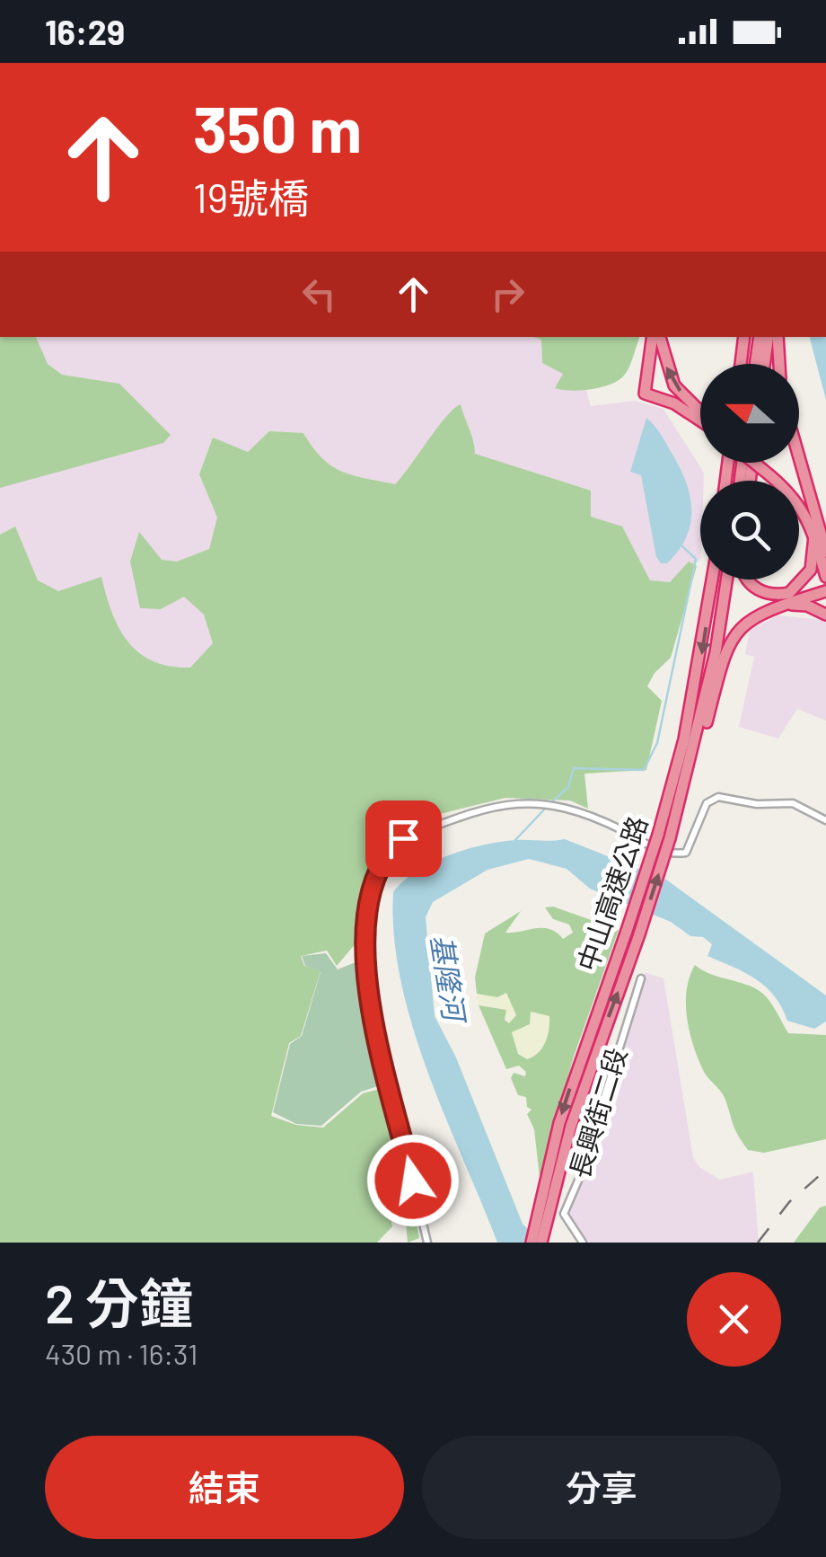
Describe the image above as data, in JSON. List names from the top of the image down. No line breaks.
{"streets":{"highway":["中山高速公路"],"street":["長興街二段"]},"water":["基隆河"],"north":"left","page":{"status":"16:29","turn":["350 m","19號橋"],"heading":["2 分鐘","430 m · 16:31"],"buttons":["結束","分享"]}}
